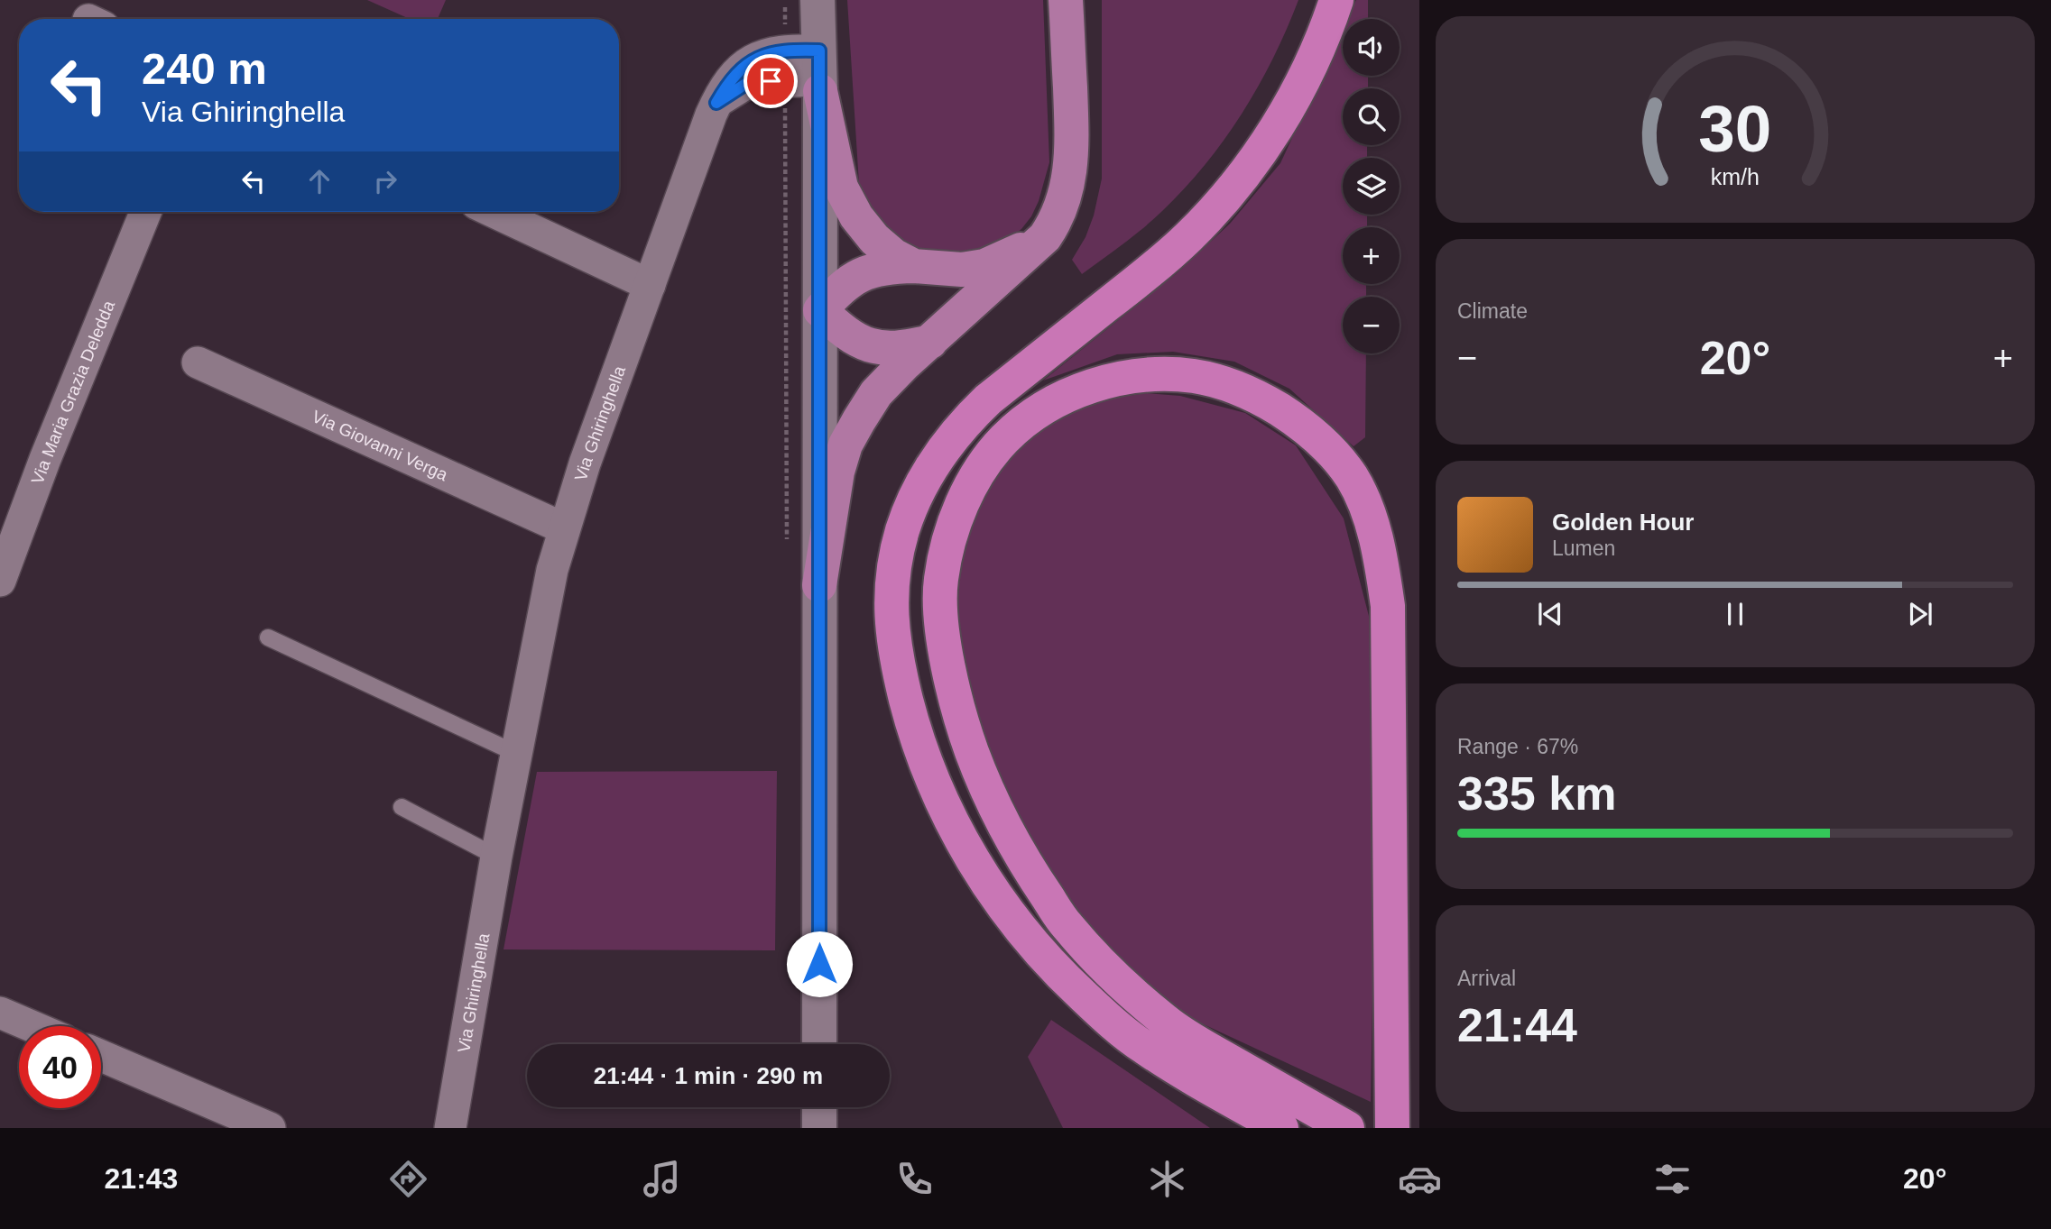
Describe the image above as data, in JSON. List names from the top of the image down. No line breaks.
{"streets":{"street":["Via Maria Grazia Deledda","Via Ghiringhella","Via Giovanni Verga"]},"crossings":[["Via Ghiringhella","Via Giovanni Verga"]],"page":{"map_buttons":["+","−"],"turn":["240 m","Via Ghiringhella"],"tile":["Climate",["Range · 67%","335 km"],["Arrival","21:44"]],"heat":["−","20°","+"],"song":["Golden Hour","Lumen"],"limit":"40","trip":"21:44 · 1 min · 290 m","tabs":["21:43","20°"],"gauge":["30","km/h"]}}
